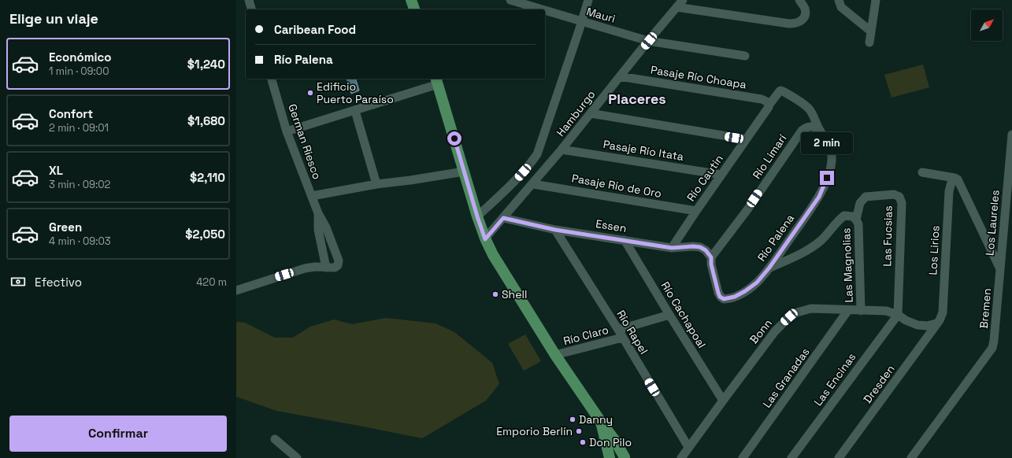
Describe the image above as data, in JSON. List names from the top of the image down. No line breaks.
{"streets":{"street":["Mauri","Pasaje Río Choapa","Hamburgo","German Riesco","Pasaje Río Itata","Río Limarí","Río Cautin","Pasaje Río de Oro","Los Laureles","Essen","Las Fucsias","Río Palena","Los Lirios","Las Magnolias","Bremen","Río Cachapoal","Bonn","Río Rapel","Río Claro","Las Granadas","Las Encinas","Dresden"]},"crossings":[["Mauri","Hamburgo"],["Pasaje Río Choapa","Hamburgo"],["Pasaje Río Choapa","Río Cautin"],["Pasaje Río Choapa","Río Palena"],["Hamburgo","Pasaje Río Itata"],["Hamburgo","Pasaje Río de Oro"],["Hamburgo","Essen"],["Pasaje Río Itata","Río Cautin"],["Río Limarí","Essen"],["Río Limarí","Río Palena"],["Río Cautin","Pasaje Río de Oro"],["Río Cautin","Essen"],["Río Cautin","Río Palena"],["Los Laureles","Bremen"],["Essen","Río Palena"],["Essen","Río Cachapoal"],["Essen","Río Rapel"],["Las Fucsias","Las Magnolias"],["Las Fucsias","Bonn"],["Las Fucsias","Las Encinas"],["Los Lirios","Bremen"],["Los Lirios","Bonn"],["Los Lirios","Dresden"],["Las Magnolias","Bonn"],["Río Cachapoal","Bonn"],["Río Cachapoal","Río Claro"],["Bonn","Río Rapel"],["Bonn","Las Granadas"],["Bonn","Las Encinas"],["Bonn","Dresden"],["Río Rapel","Río Claro"]],"districts":["Placeres"],"places":["Edificio Puerto Paraíso","Shell","Danny","Emporio Berlín","Don Pilo"],"north":"top right","page":{"heading":"Elige un viaje","banner":["Caribean Food","Río Palena"],"list":[{"name":"Económico","note":"1 min · 09:00","value":"$1,240"},{"name":"Confort","note":"2 min · 09:01","value":"$1,680"},{"name":"XL","note":"3 min · 09:02","value":"$2,110"},{"name":"Green","note":"4 min · 09:03","value":"$2,050"}],"bubble":"2 min","pay":["Efectivo","420 m"],"buttons":"Confirmar"}}
